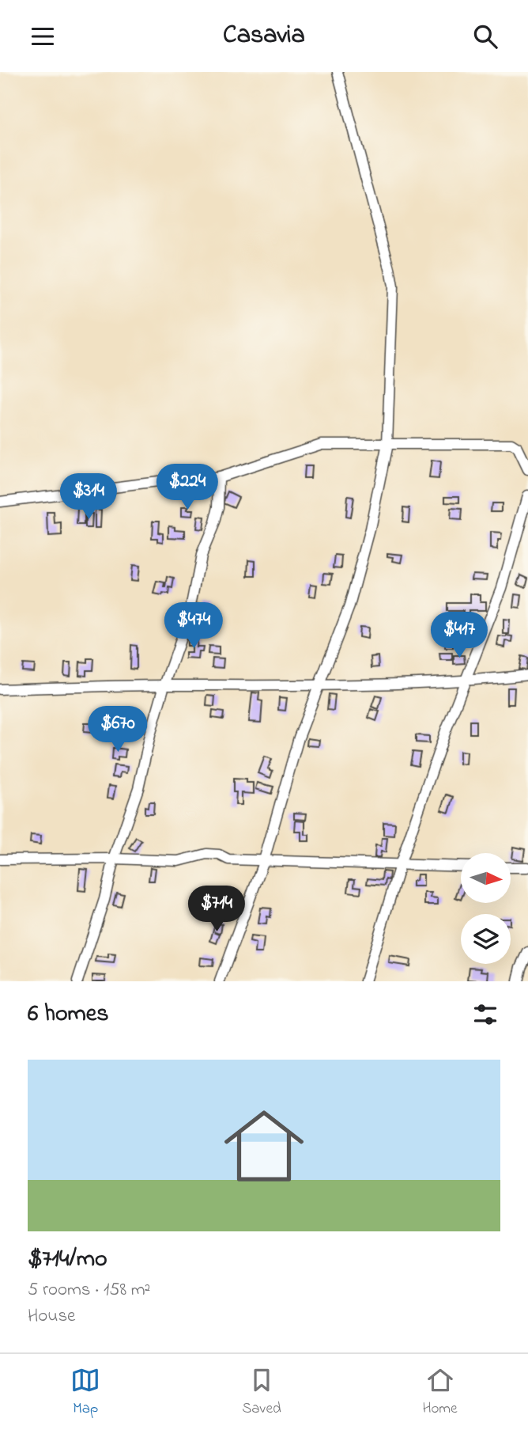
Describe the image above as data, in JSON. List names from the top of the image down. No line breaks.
{"north":"right","page":{"header":"Casavia","price":["$224","$314","$474","$417","$670","$714"],"heading":"6 homes","list":[{"name":"$714/mo","note":"5 rooms · 158 m² · House"}],"tabs":["Map","Saved","Home"]}}
